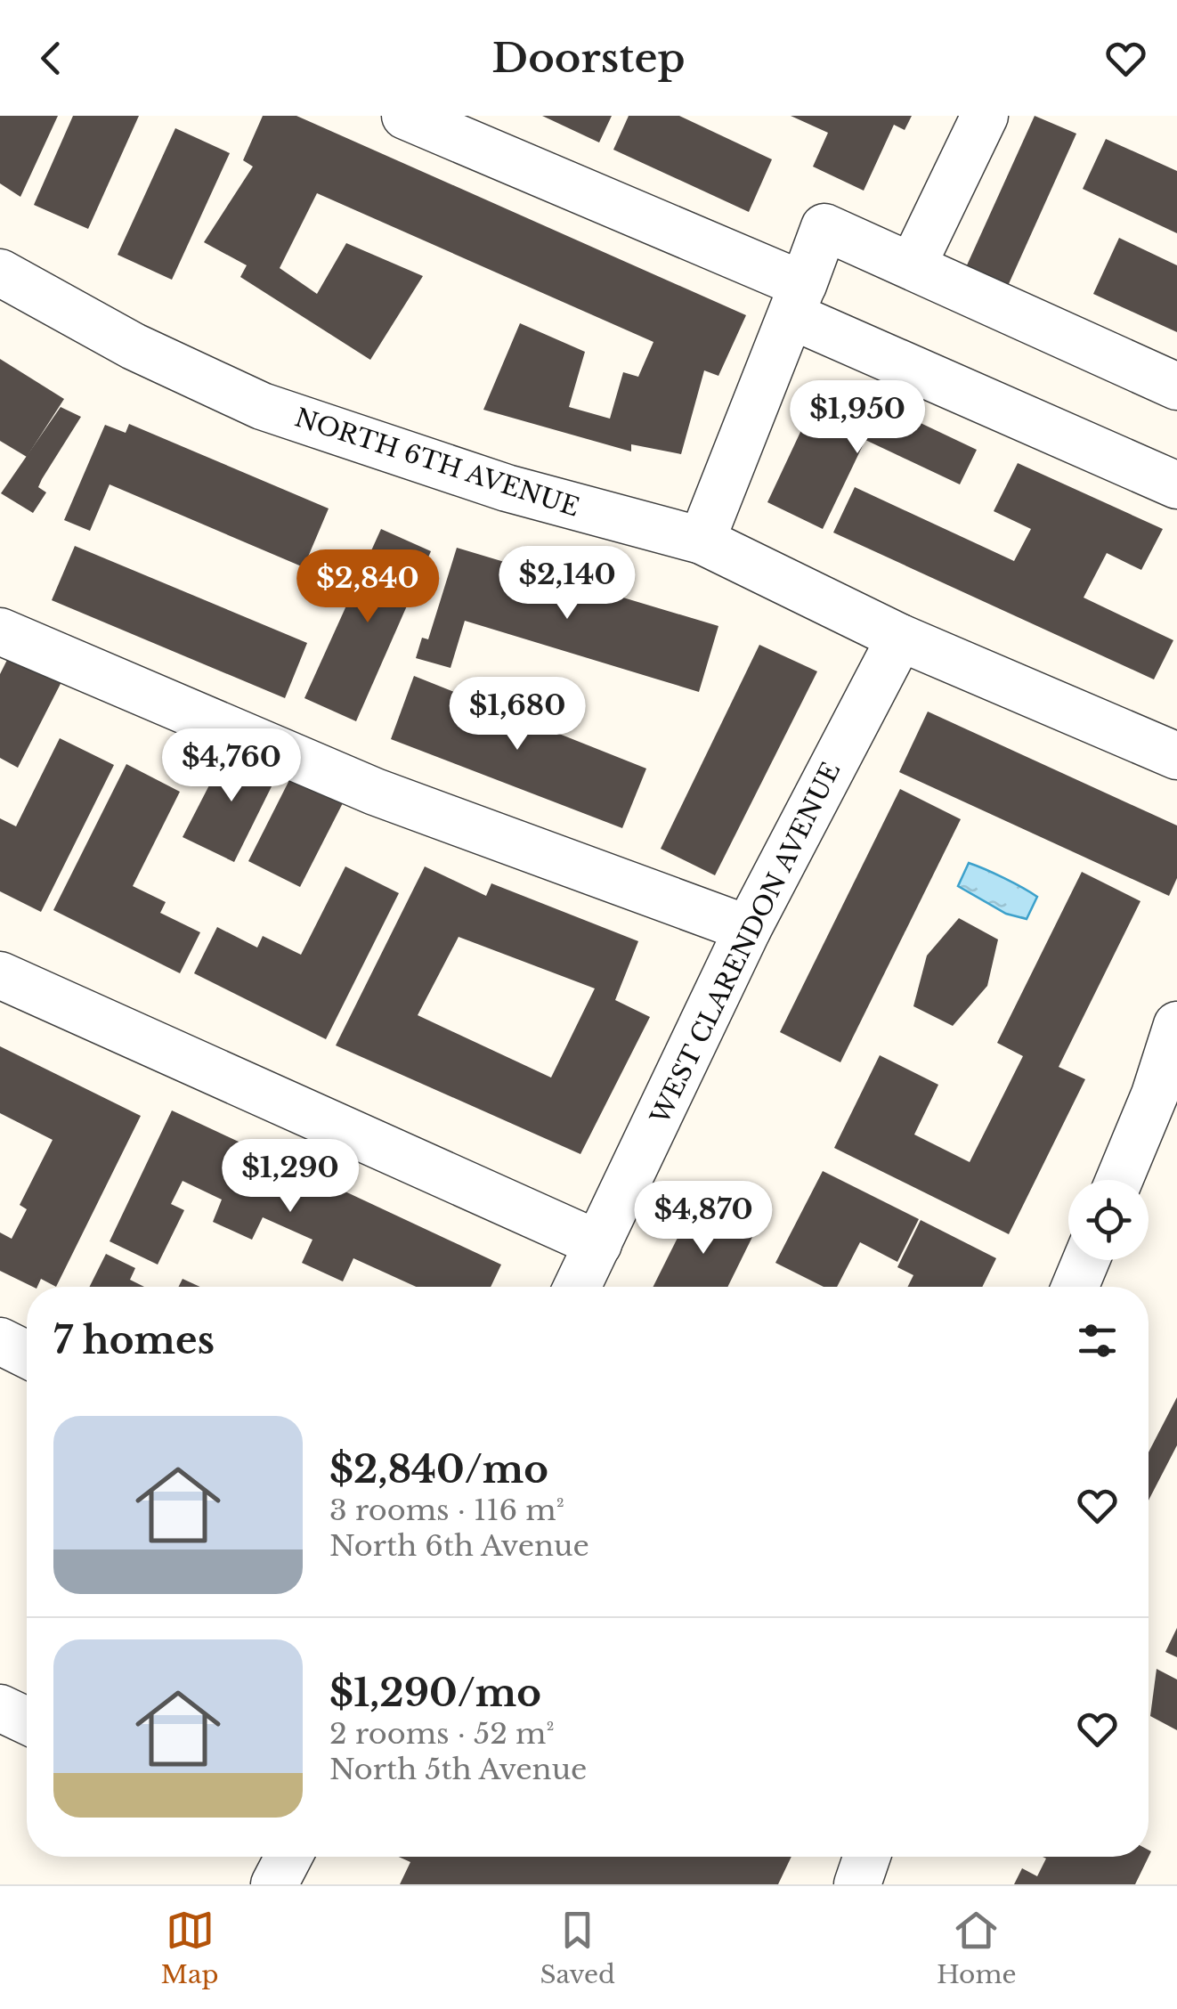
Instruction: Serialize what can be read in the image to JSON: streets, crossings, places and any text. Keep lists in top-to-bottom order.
{
  "streets": {
    "street": ["NORTH 6TH AVENUE", "WEST CLARENDON AVENUE"]
  },
  "crossings": [
    ["NORTH 6TH AVENUE", "WEST CLARENDON AVENUE"]
  ],
  "page": {
    "header": "Doorstep",
    "price": [
      "$1,950",
      "$2,140",
      "$2,840",
      "$1,680",
      "$4,760",
      "$1,290",
      "$4,870"
    ],
    "heading": "7 homes",
    "list": [
      {
        "name": "$2,840/mo",
        "note": "3 rooms · 116 m² · North 6th Avenue"
      },
      {
        "name": "$1,290/mo",
        "note": "2 rooms · 52 m² · North 5th Avenue"
      }
    ],
    "tabs": ["Map", "Saved", "Home"]
  }
}
